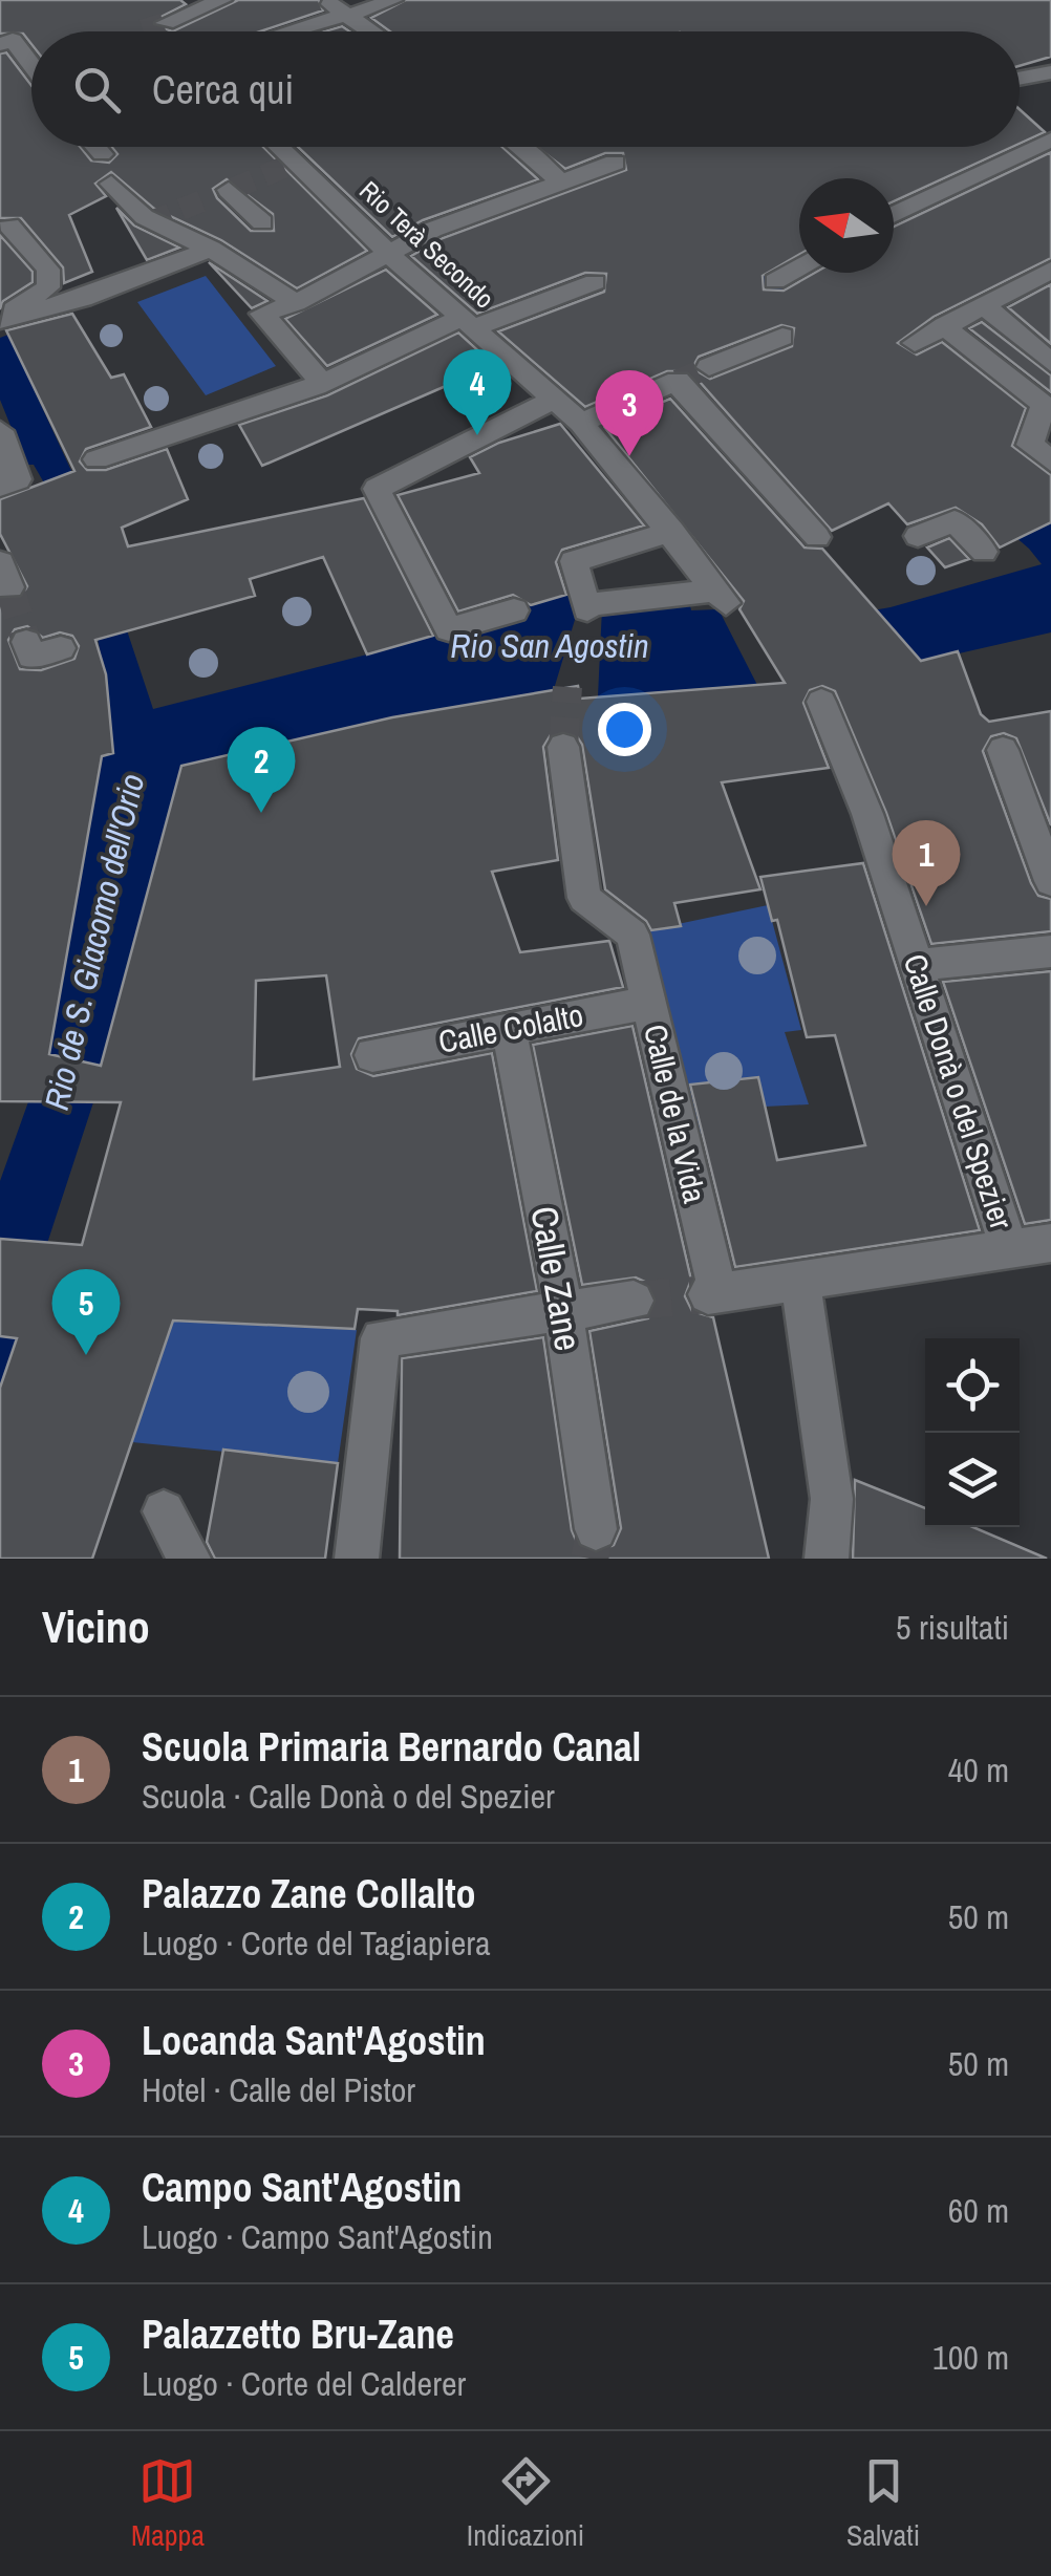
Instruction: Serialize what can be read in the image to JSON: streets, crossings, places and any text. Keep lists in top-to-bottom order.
{
  "streets": {
    "street": [
      "Rio Terà Secondo",
      "Calle Colalto",
      "Calle Donà o del Spezier",
      "Calle de la Vida",
      "Calle Zane"
    ]
  },
  "crossings": [
    ["Calle Colalto", "Calle de la Vida"],
    ["Calle Colalto", "Calle Zane"]
  ],
  "water": ["Rio San Agostin", "Rio de S. Giacomo dell'Orio"],
  "north": "left",
  "page": {
    "search": "Cerca qui",
    "pins": [
      "4",
      "3",
      "2",
      "1",
      "5"
    ],
    "heading": ["Vicino", "5 risultati"],
    "list": [
      {
        "mark": "1",
        "name": "Scuola Primaria Bernardo Canal",
        "note": "Scuola · Calle Donà o del Spezier",
        "value": "40 m"
      },
      {
        "mark": "2",
        "name": "Palazzo Zane Collalto",
        "note": "Luogo · Corte del Tagiapiera",
        "value": "50 m"
      },
      {
        "mark": "3",
        "name": "Locanda Sant'Agostin",
        "note": "Hotel · Calle del Pistor",
        "value": "50 m"
      },
      {
        "mark": "4",
        "name": "Campo Sant'Agostin",
        "note": "Luogo · Campo Sant'Agostin",
        "value": "60 m"
      },
      {
        "mark": "5",
        "name": "Palazzetto Bru-Zane",
        "note": "Luogo · Corte del Calderer",
        "value": "100 m"
      }
    ],
    "nav": ["Mappa", "Indicazioni", "Salvati"]
  }
}
